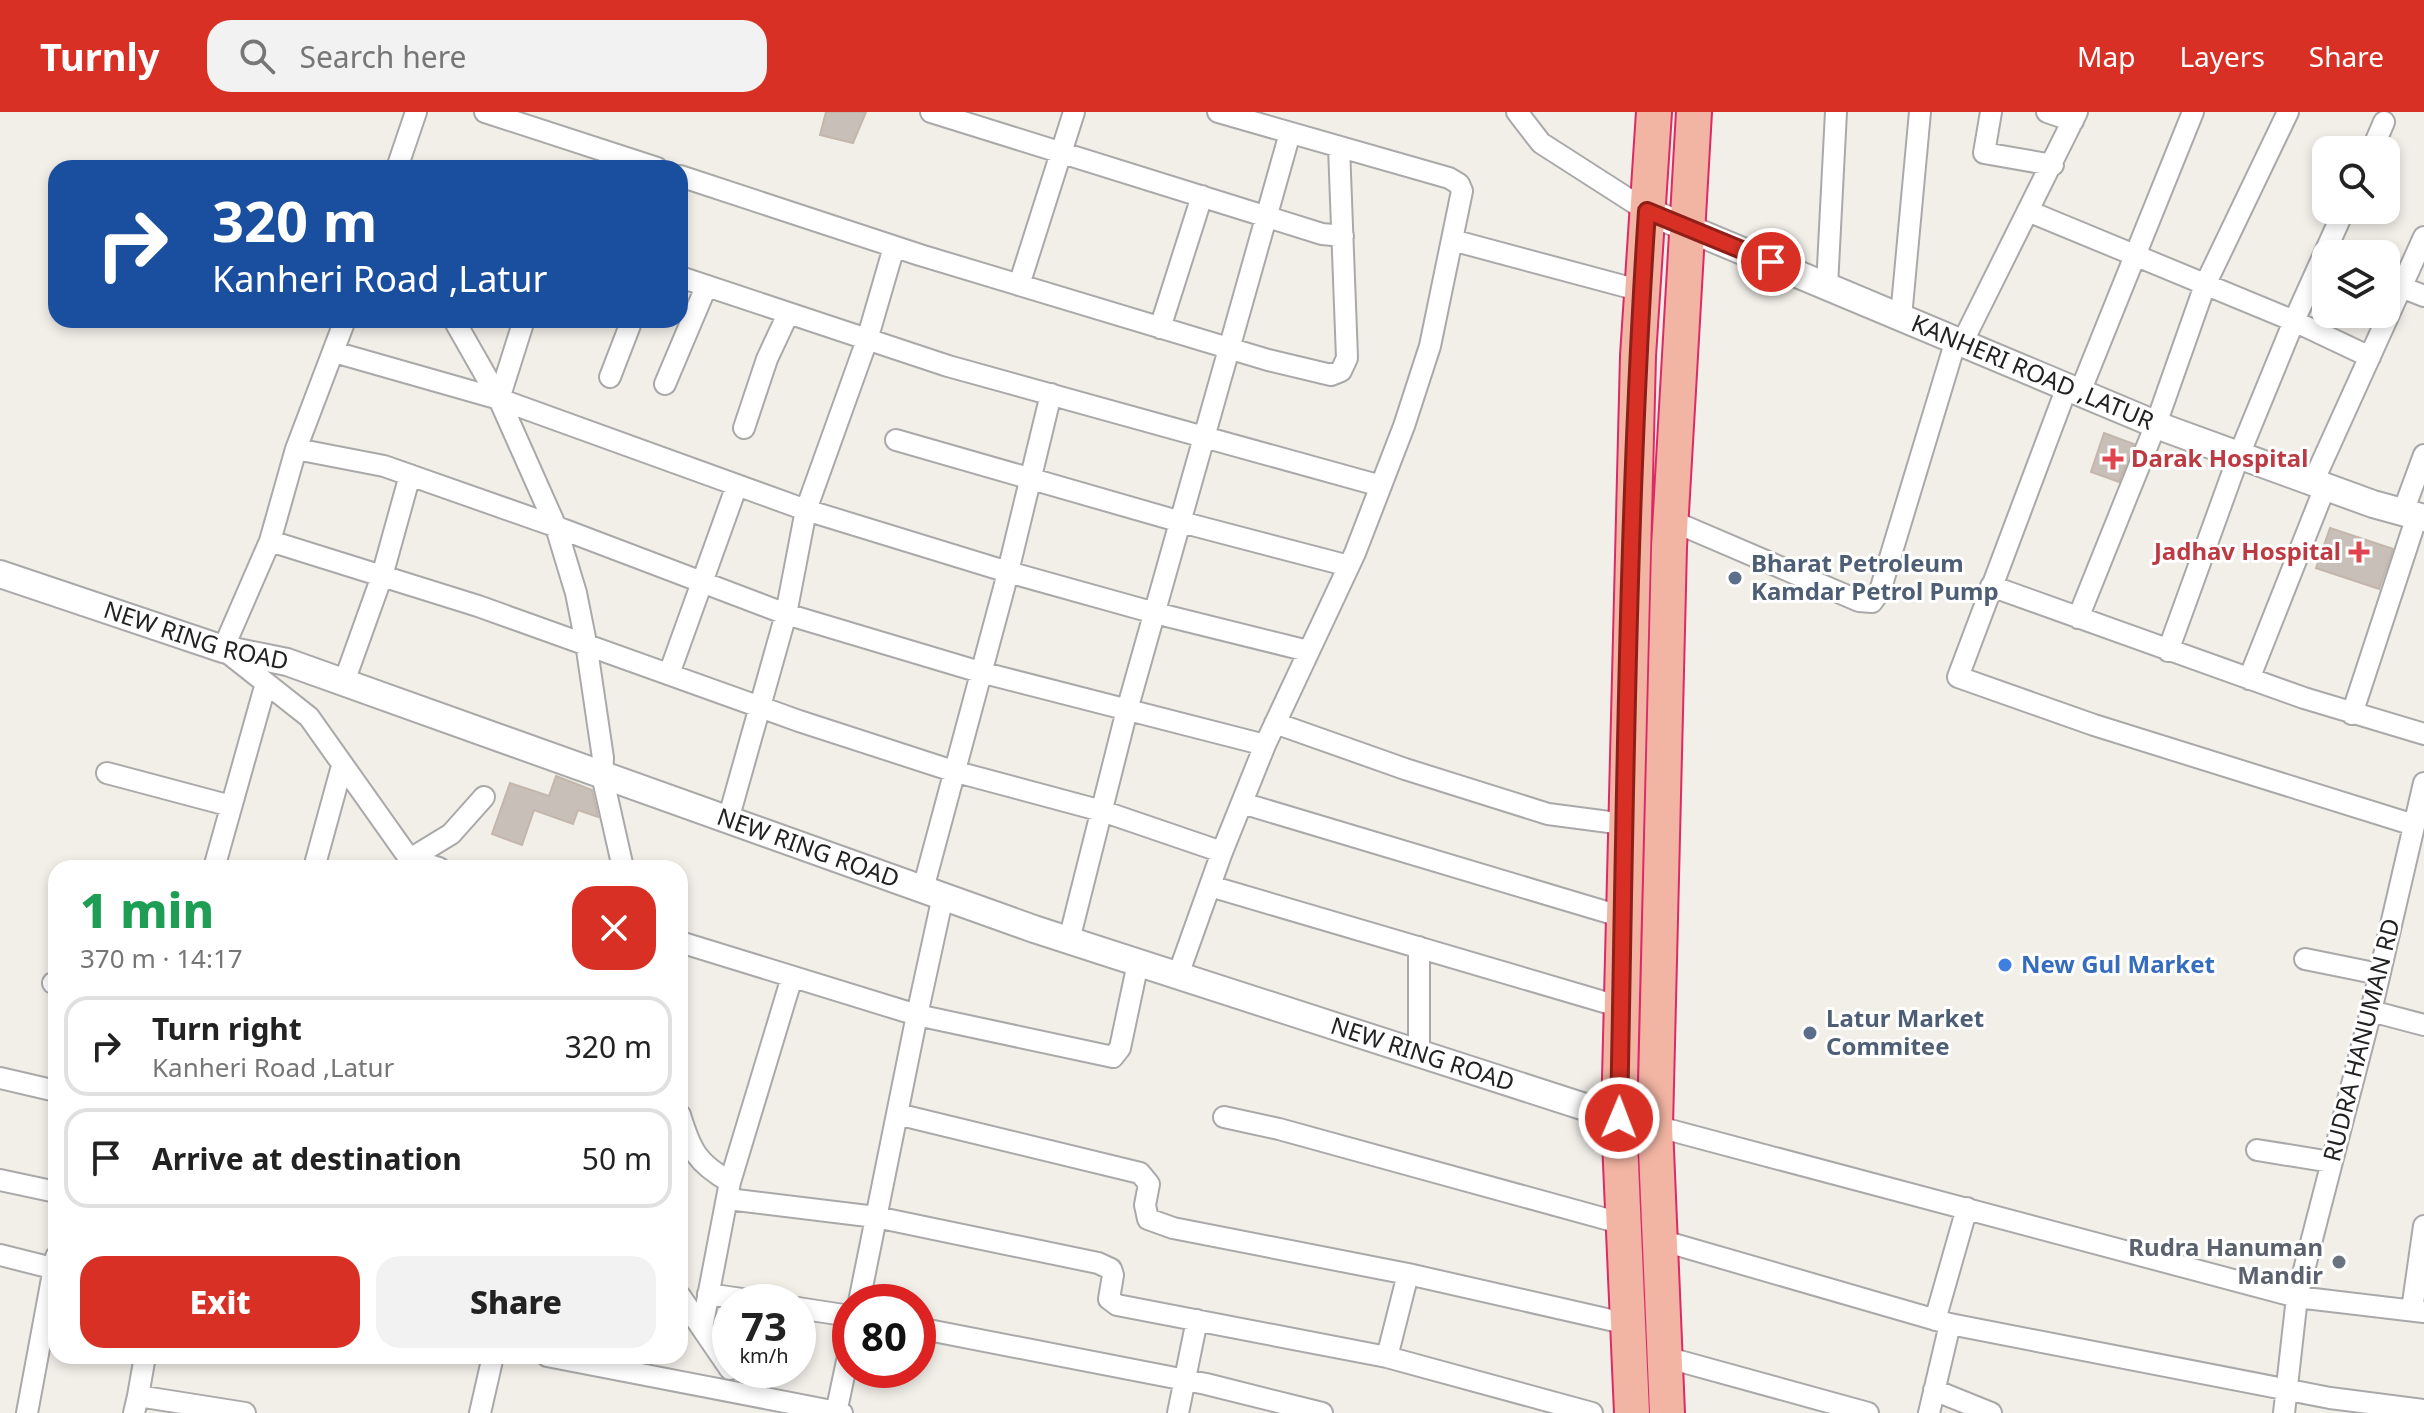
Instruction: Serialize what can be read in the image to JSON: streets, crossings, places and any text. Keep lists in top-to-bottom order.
{
  "streets": {
    "street": ["KANHERI ROAD ,LATUR", "NEW RING ROAD", "RUDRA HANUMAN RD"]
  },
  "places": {
    "health": ["Darak Hospital", "Jadhav Hospital"],
    "other": [
      "Bharat Petroleum Kamdar Petrol Pump",
      "New Gul Market",
      "Latur Market Commitee",
      "Rudra Hanuman Mandir"
    ]
  },
  "page": {
    "header": "Turnly",
    "search": "Search here",
    "nav": ["Map", "Layers", "Share"],
    "turn": ["320 m", "Kanheri Road ,Latur"],
    "heading": ["1 min", "370 m · 14:17"],
    "list": [
      {
        "name": "Turn right",
        "note": "Kanheri Road ,Latur",
        "value": "320 m"
      },
      {
        "name": "Arrive at destination",
        "value": "50 m"
      }
    ],
    "buttons": ["Exit", "Share"],
    "speed": "73 km/h",
    "limit": "80"
  }
}
